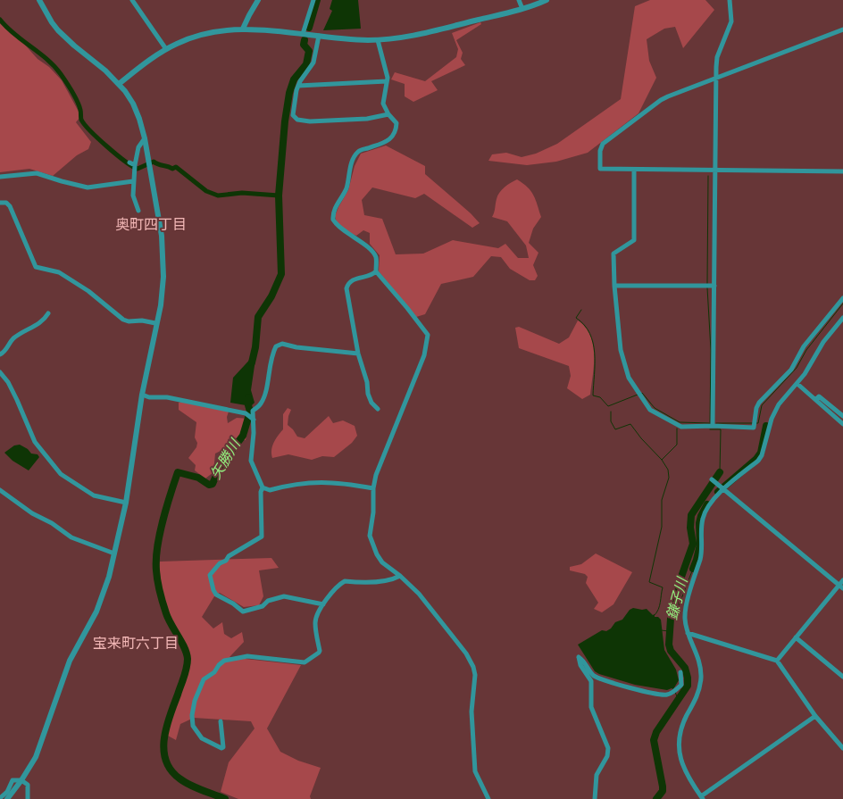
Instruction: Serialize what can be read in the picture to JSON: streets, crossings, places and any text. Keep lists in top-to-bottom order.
{
  "districts": ["奥町四丁目", "宝来町六丁目"],
  "water": ["矢勝川", "鎌子川"]
}
